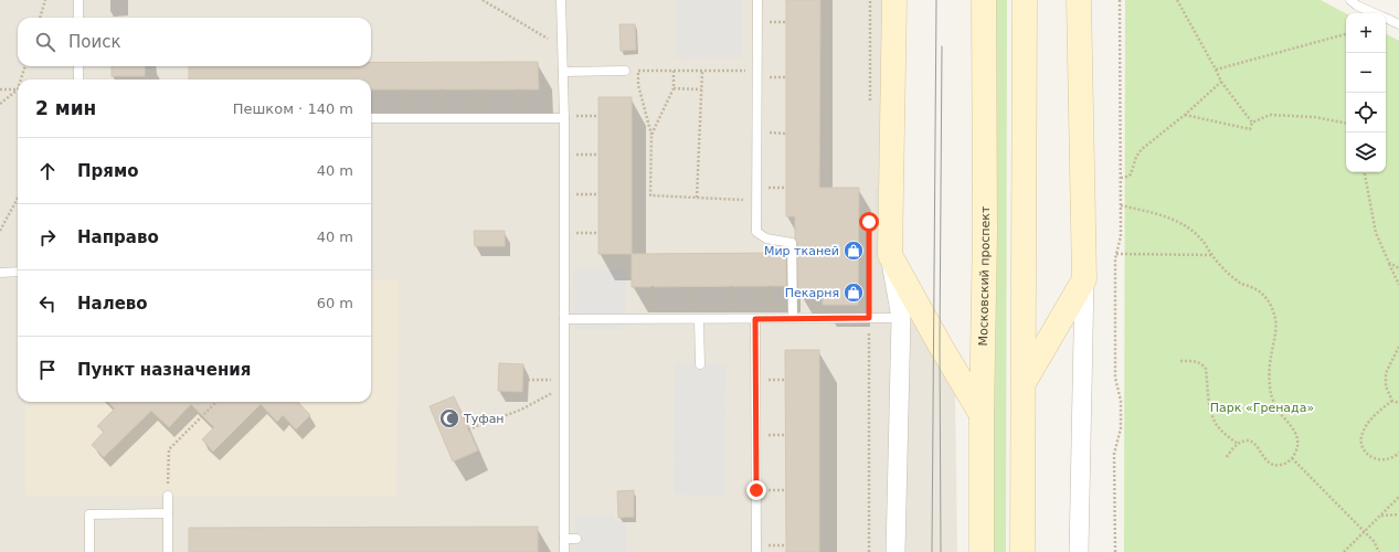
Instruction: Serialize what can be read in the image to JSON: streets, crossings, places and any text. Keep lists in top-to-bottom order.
{
  "streets": {
    "main road": ["Московский проспект"]
  },
  "parks": ["Парк «Гренада»"],
  "places": {
    "shop": ["Мир тканей", "Пекарня"],
    "mosque": ["Туфан"]
  },
  "page": {
    "map_buttons": ["+", "−"],
    "search": "Поиск",
    "heading": ["2 мин", "Пешком · 140 m"],
    "list": [
      ["Прямо", "40 m"],
      ["Направо", "40 m"],
      ["Налево", "60 m"],
      "Пункт назначения"
    ]
  }
}
